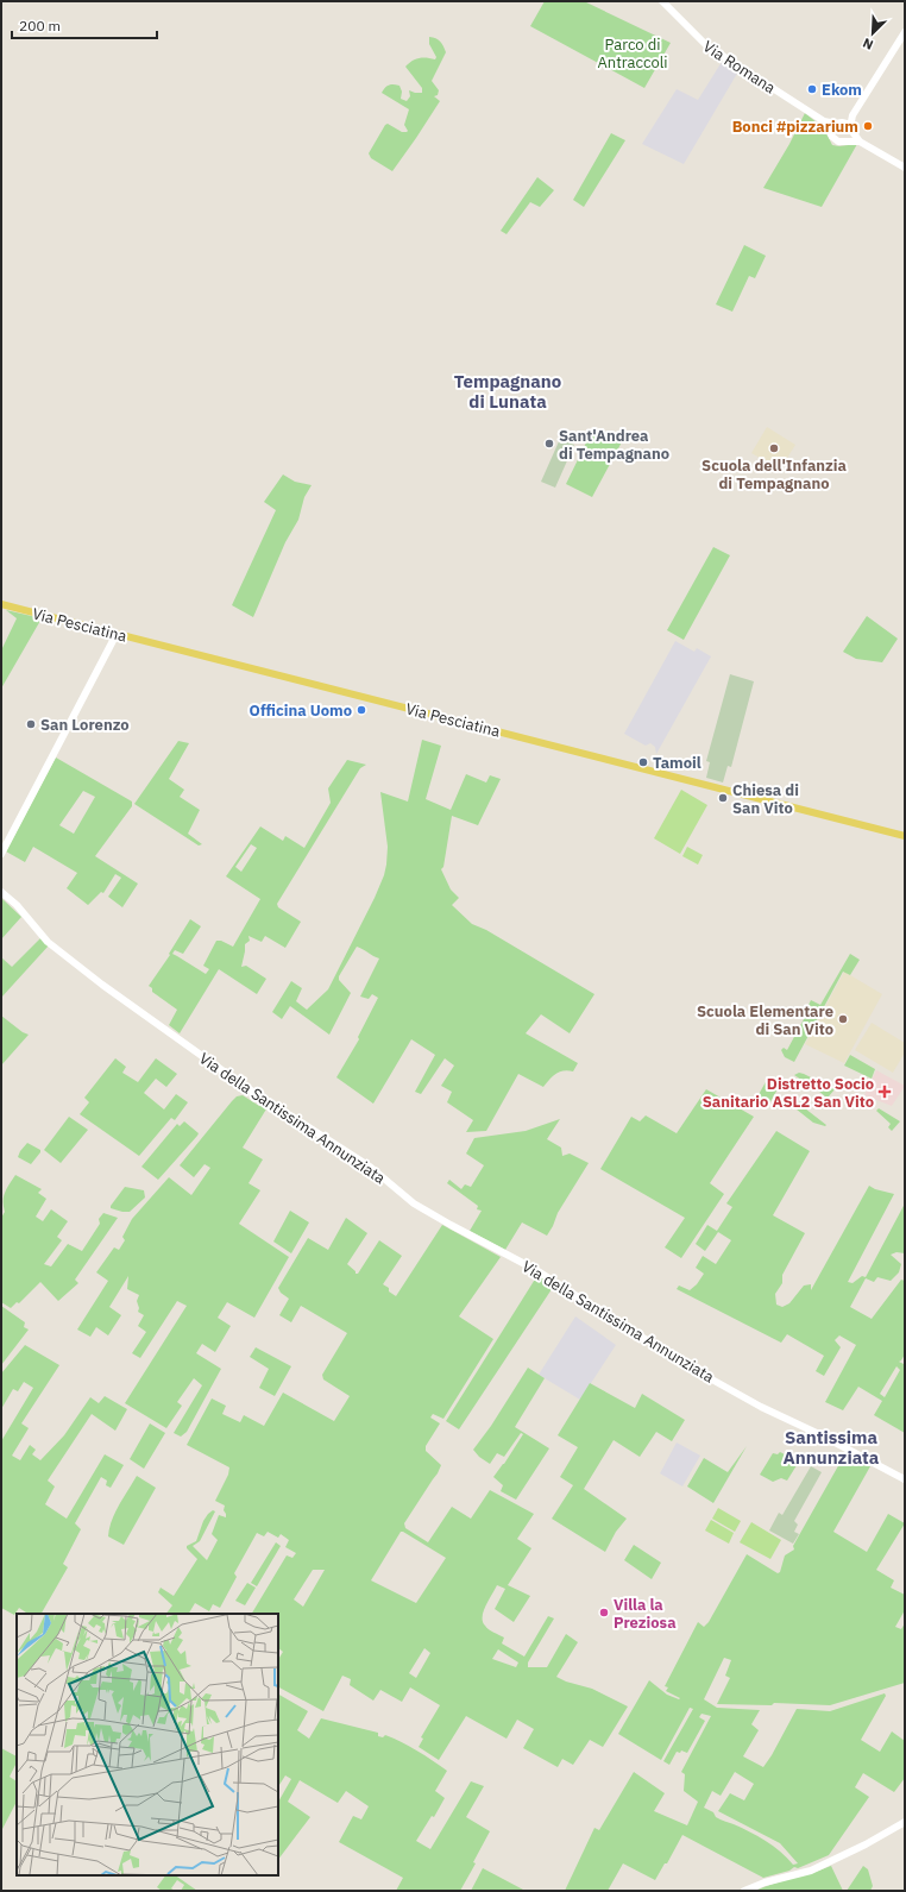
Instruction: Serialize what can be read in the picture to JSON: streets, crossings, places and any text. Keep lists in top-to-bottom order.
{
  "streets": {
    "main road": ["Via Pesciatina"],
    "street": ["Via Romana", "Via della Santissima Annunziata"]
  },
  "districts": ["Tempagnano di Lunata", "Santissima Annunziata"],
  "parks": ["Parco di Antraccoli"],
  "places": {
    "other": [
      "Ekom",
      "Bonci #pizzarium",
      "Sant'Andrea di Tempagnano",
      "Scuola dell'Infanzia di Tempagnano",
      "Officina Uomo",
      "San Lorenzo",
      "Tamoil",
      "Chiesa di San Vito",
      "Scuola Elementare di San Vito",
      "Villa la Preziosa"
    ],
    "health": ["Distretto Socio Sanitario ASL2 San Vito"]
  },
  "scale_bar": "200 m",
  "north": "bottom left"
}
